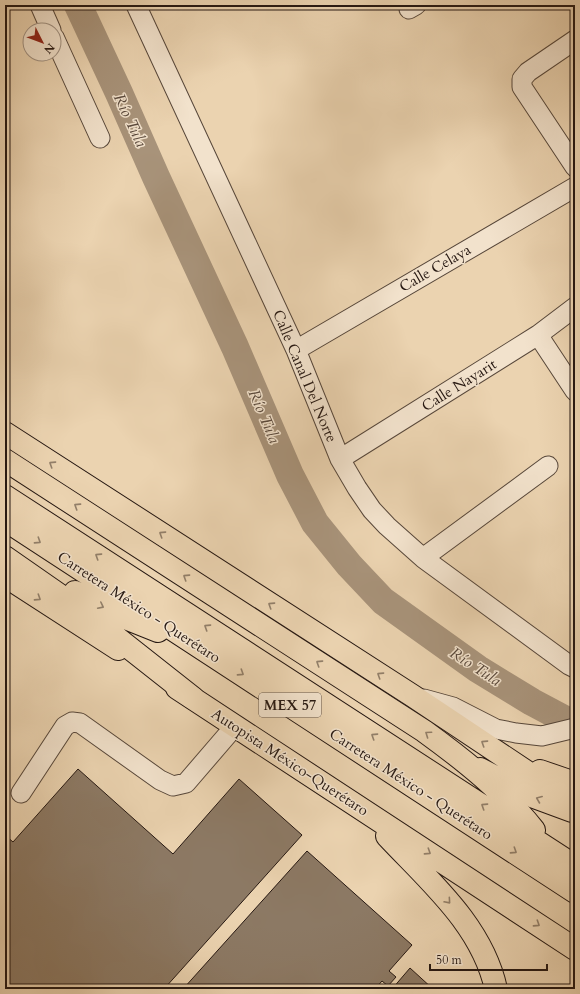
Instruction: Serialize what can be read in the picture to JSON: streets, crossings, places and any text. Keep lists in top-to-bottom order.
{
  "streets": {
    "main road": ["Carretera México - Querétaro", "MEX 57", "Autopista México-Querétaro"],
    "street": ["Calle Celaya", "Calle Canal Del Norte", "Calle Nayarit"]
  },
  "crossings": [
    ["Calle Celaya", "Calle Canal Del Norte"],
    ["Calle Canal Del Norte", "Calle Nayarit"]
  ],
  "water": ["Río Tula"],
  "scale_bar": "50 m",
  "north": "bottom right"
}
